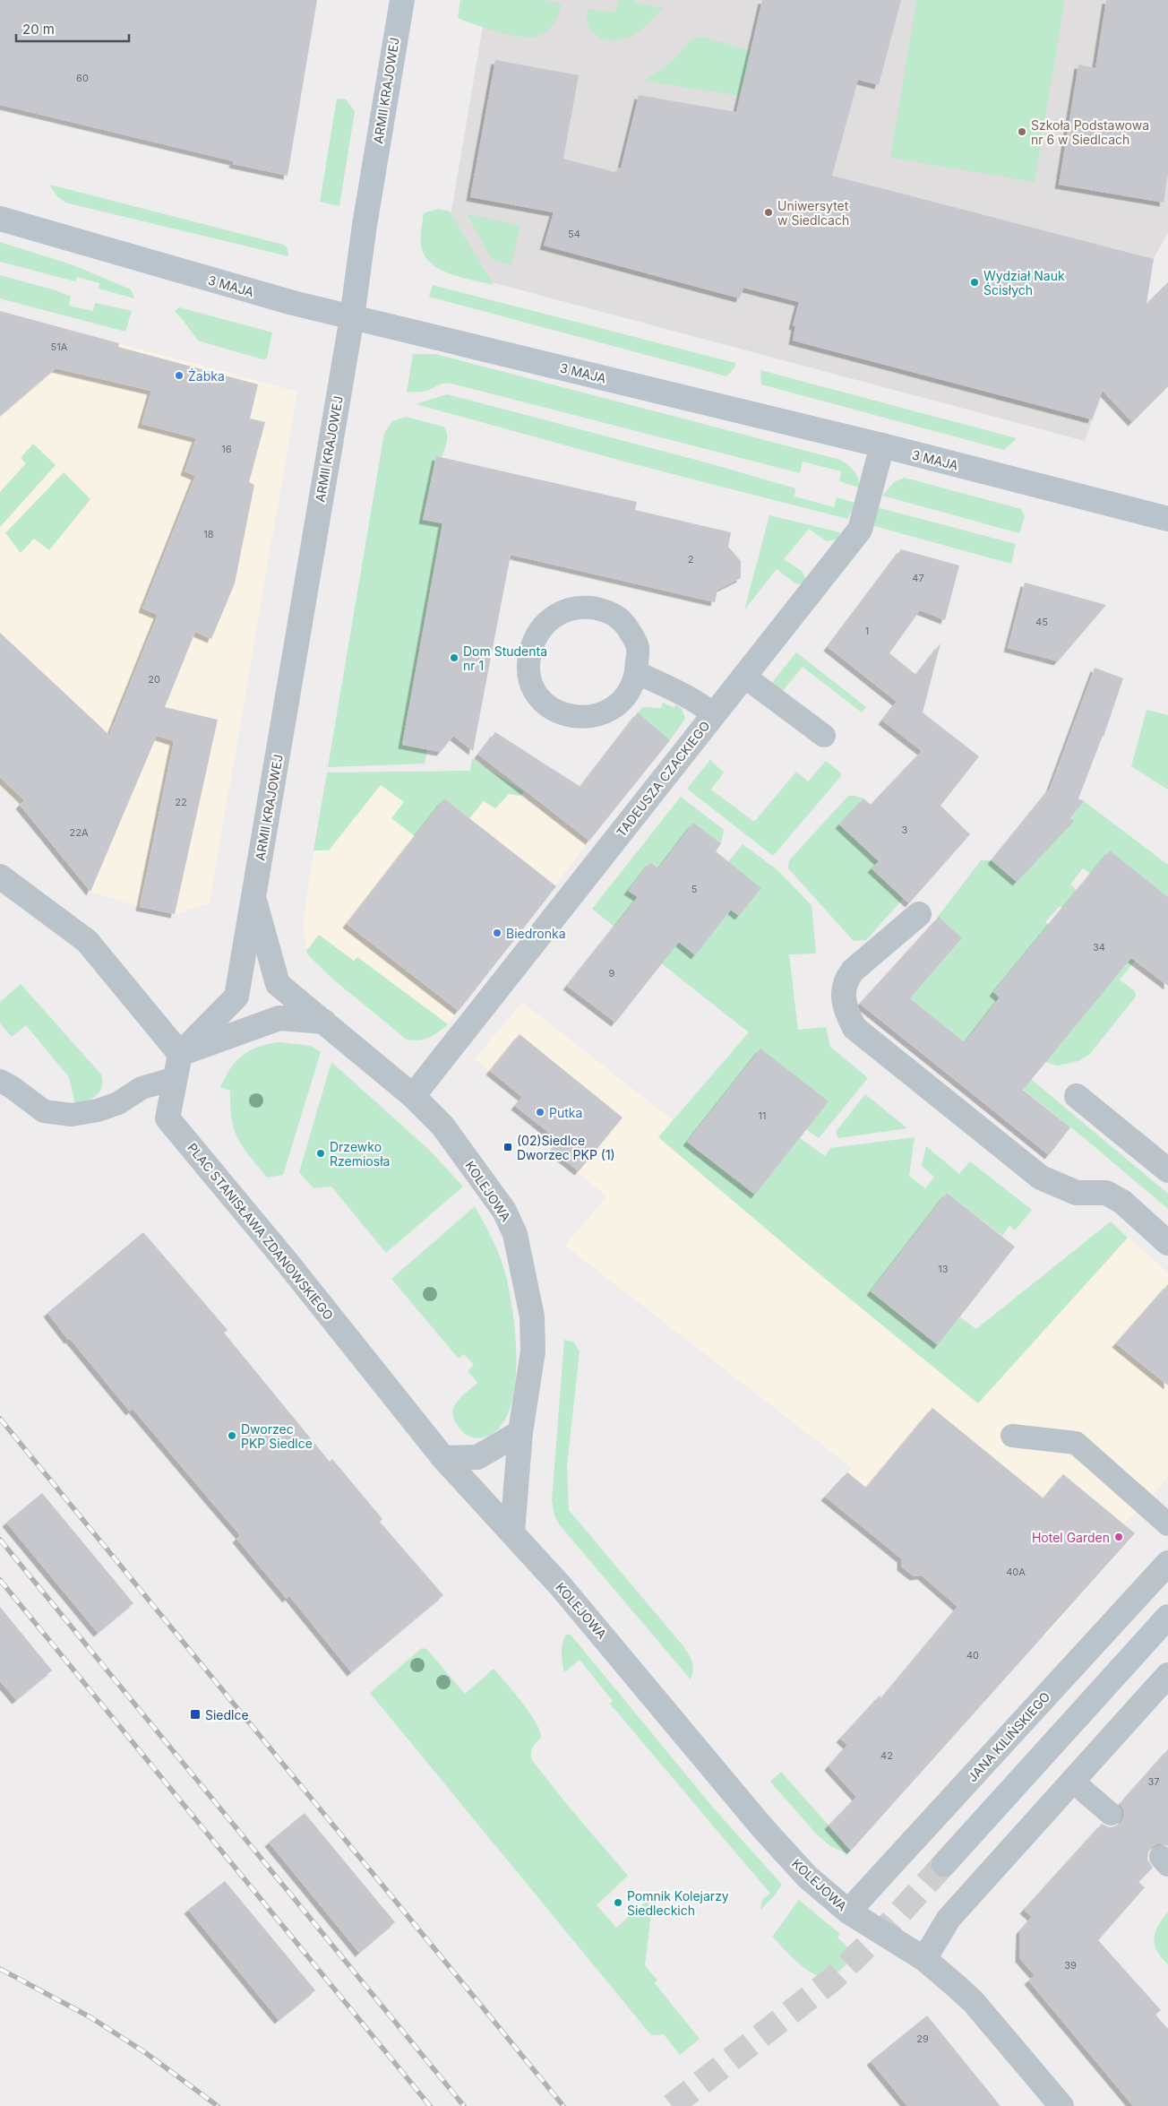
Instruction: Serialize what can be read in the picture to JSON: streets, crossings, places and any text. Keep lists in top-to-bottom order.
{
  "streets": {
    "main road": ["ARMII KRAJOWEJ", "3 MAJA"],
    "street": [
      "TADEUSZA CZACKIEGO",
      "KOLEJOWA",
      "PLAC STANISŁAWA ZDANOWSKIEGO",
      "JANA KILIŃSKIEGO"
    ]
  },
  "crossings": [
    ["ARMII KRAJOWEJ", "3 MAJA"],
    ["ARMII KRAJOWEJ", "KOLEJOWA"],
    ["3 MAJA", "TADEUSZA CZACKIEGO"],
    ["TADEUSZA CZACKIEGO", "KOLEJOWA"],
    ["KOLEJOWA", "PLAC STANISŁAWA ZDANOWSKIEGO"],
    ["KOLEJOWA", "JANA KILIŃSKIEGO"]
  ],
  "places": {
    "other": [
      "Szkoła Podstawowa nr 6 w Siedlcach",
      "Uniwersytet w Siedlcach",
      "Wydział Nauk Ścisłych",
      "Żabka",
      "Dom Studenta nr 1",
      "Biedronka",
      "Putka",
      "Drzewko Rzemiosła",
      "Dworzec PKP Siedlce",
      "Hotel Garden",
      "Pomnik Kolejarzy Siedleckich"
    ],
    "transit": ["(02)Siedlce Dworzec PKP (1)", "Siedlce"]
  },
  "house_numbers": [
    "60",
    "54",
    "51A",
    "16",
    "18",
    "2",
    "47",
    "45",
    "1",
    "20",
    "22",
    "3",
    "22A",
    "5",
    "34",
    "9",
    "11",
    "13",
    "40A",
    "40",
    "42",
    "37",
    "39",
    "29"
  ],
  "scale_bar": "20 m"
}
